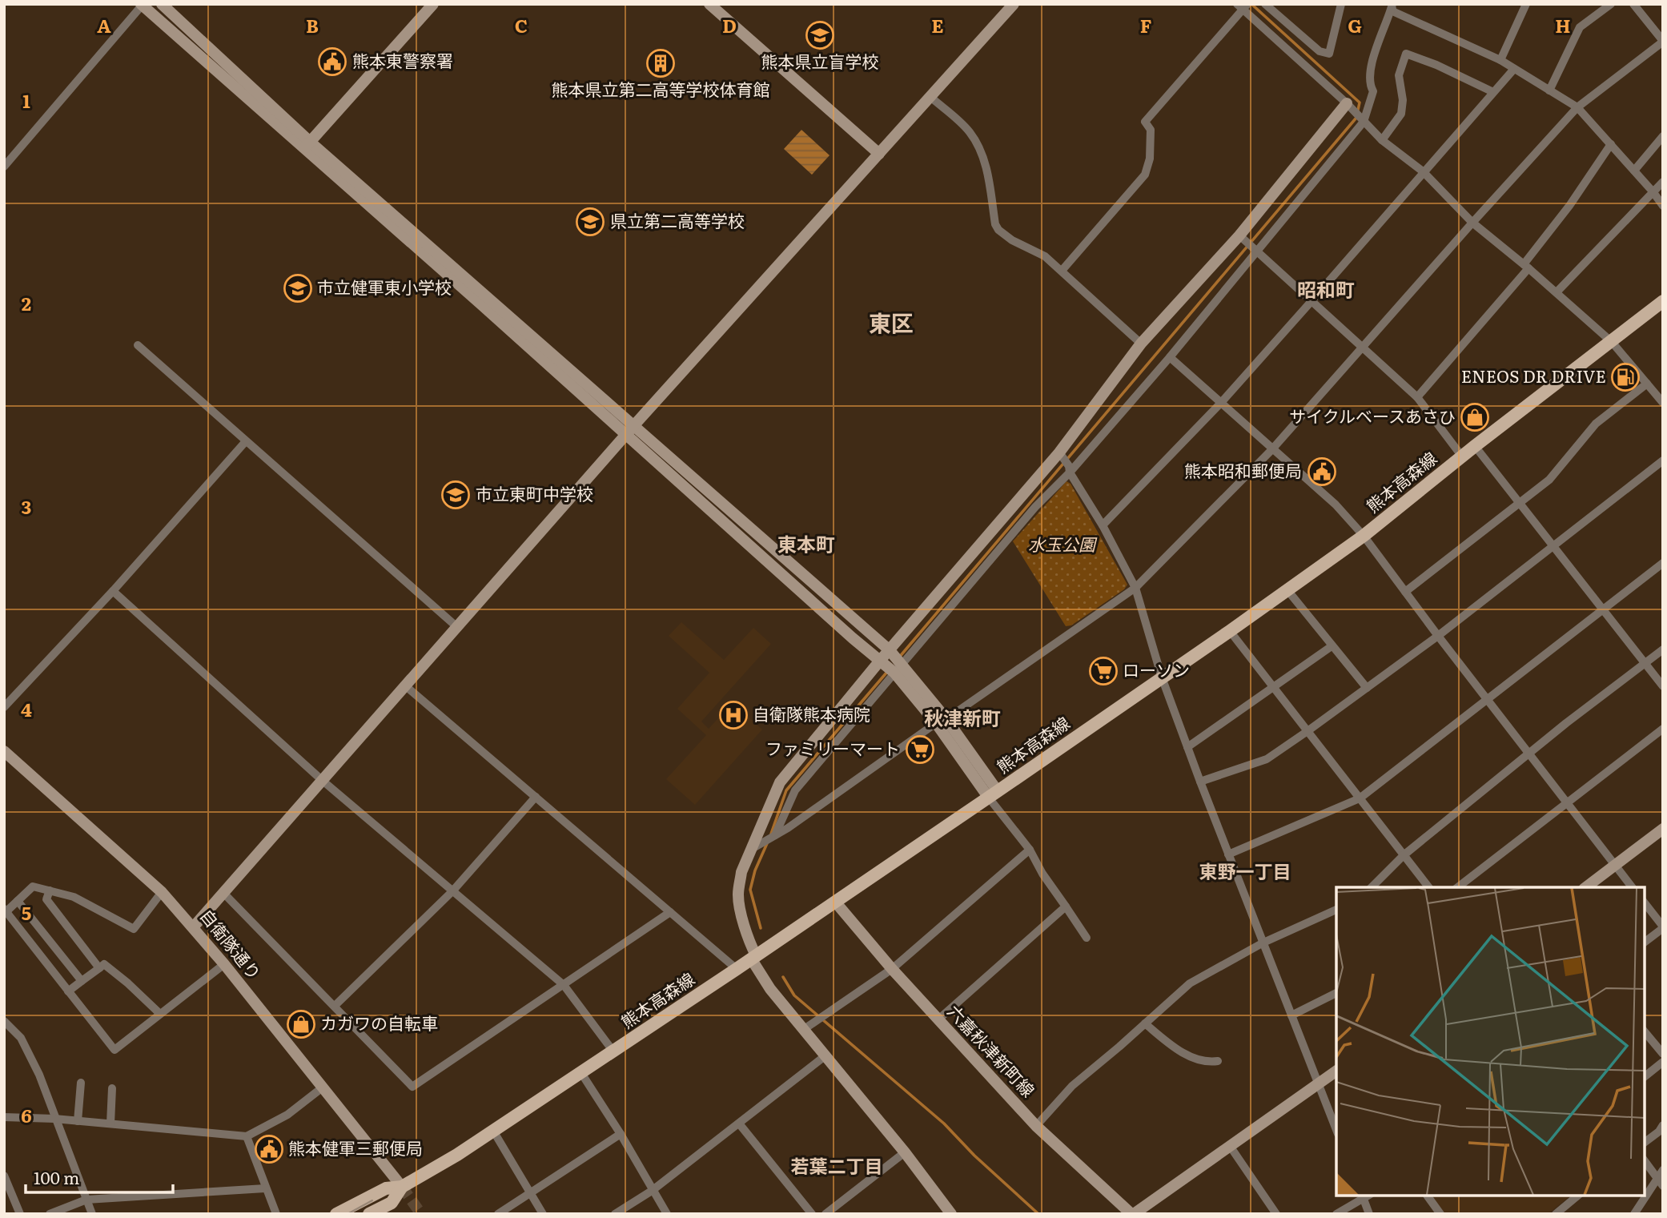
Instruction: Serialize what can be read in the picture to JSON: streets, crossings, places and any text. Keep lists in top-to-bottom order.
{
  "streets": {
    "main road": ["熊本高森線"],
    "street": ["自衛隊通り", "六嘉秋津新町線"]
  },
  "crossings": [
    ["熊本高森線", "自衛隊通り"],
    ["熊本高森線", "六嘉秋津新町線"]
  ],
  "districts": [
    "昭和町",
    "東区",
    "東本町",
    "秋津新町",
    "東野一丁目",
    "若葉二丁目"
  ],
  "parks": ["水玉公園"],
  "places": {
    "school or university": [
      "熊本県立盲学校",
      "県立第二高等学校",
      "市立健軍東小学校",
      "市立東町中学校"
    ],
    "public building": ["熊本東警察署", "熊本昭和郵便局", "熊本健軍三郵便局"],
    "building": ["熊本県立第二高等学校体育館"],
    "fuel station": ["ENEOS DR DRIVE"],
    "shop": ["サイクルベースあさひ", "カガワの自転車"],
    "supermarket": ["ローソン", "ファミリーマート"],
    "hospital": ["自衛隊熊本病院"]
  },
  "scale_bar": "100 m",
  "grid": {
    "columns": [
      "A",
      "B",
      "C",
      "D",
      "E",
      "F",
      "G",
      "H"
    ],
    "rows": [
      "1",
      "2",
      "3",
      "4",
      "5",
      "6"
    ]
  }
}
